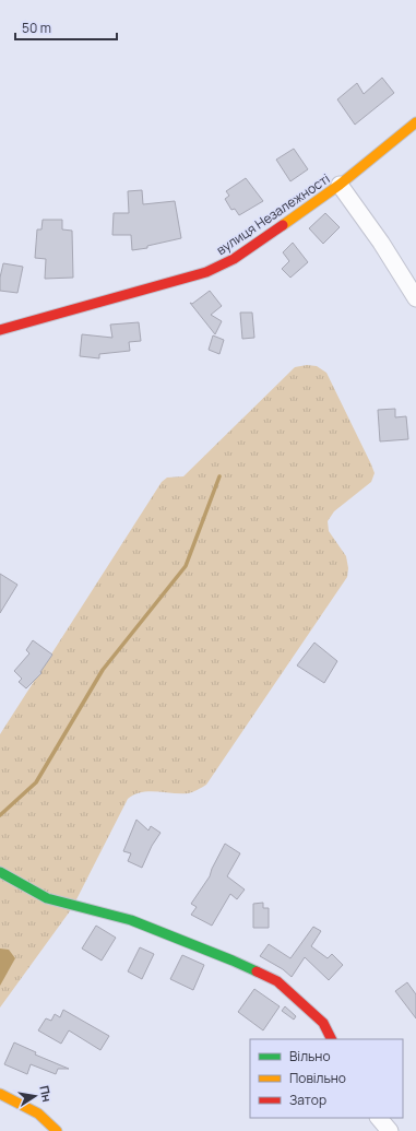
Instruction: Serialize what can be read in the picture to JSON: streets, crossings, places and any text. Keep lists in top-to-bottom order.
{
  "streets": {
    "street": ["вулиця Незалежності"]
  },
  "legend": ["Вільно", "Повільно", "Затор"],
  "scale_bar": "50 m",
  "north": "right"
}
